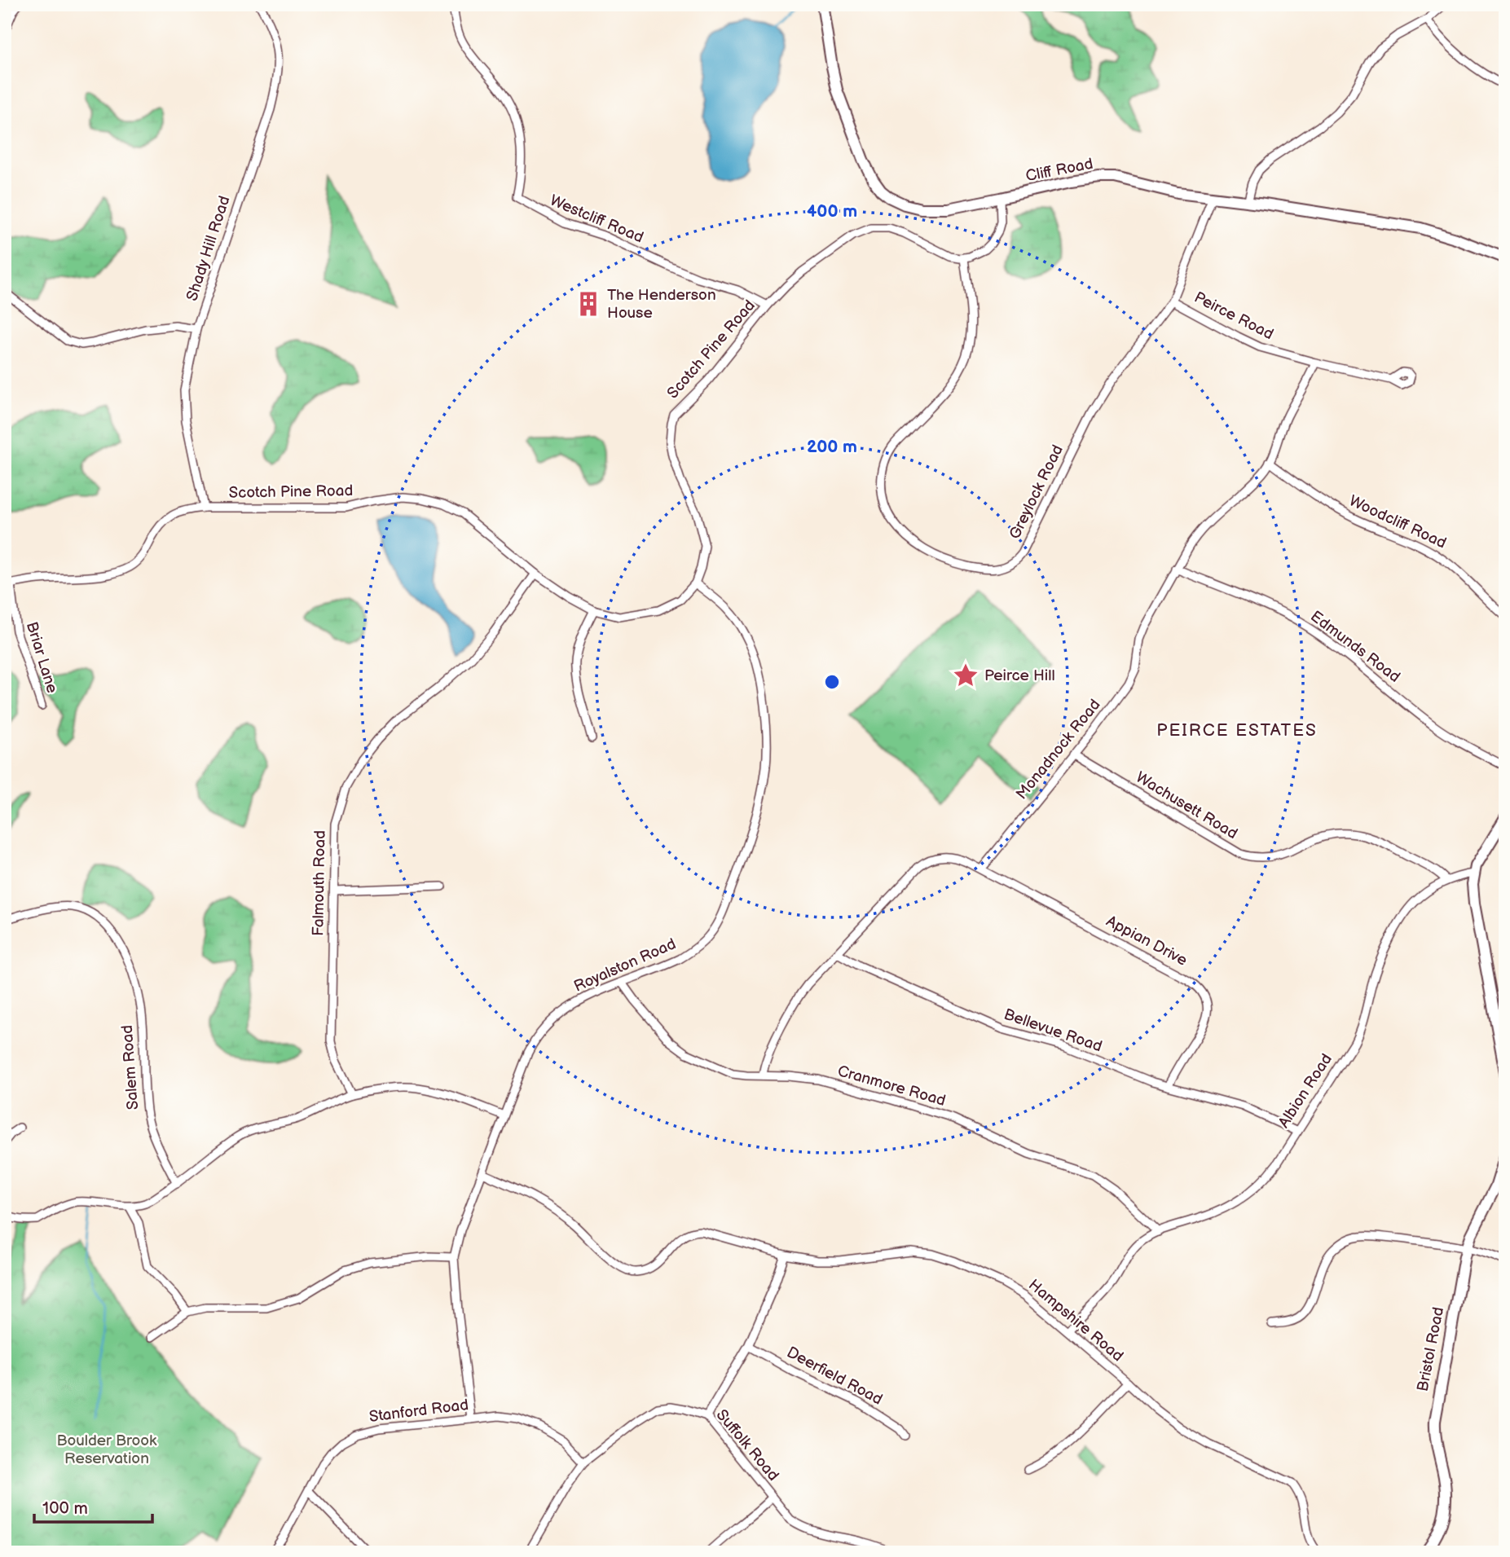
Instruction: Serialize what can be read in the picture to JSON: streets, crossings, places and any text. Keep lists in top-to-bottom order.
{
  "streets": {
    "street": [
      "Cliff Road",
      "Westcliff Road",
      "Shady Hill Road",
      "Peirce Road",
      "Scotch Pine Road",
      "Greylock Road",
      "Woodcliff Road",
      "Edmunds Road",
      "Briar Lane",
      "Monadnock Road",
      "Wachusett Road",
      "Falmouth Road",
      "Appian Drive",
      "Royalston Road",
      "Bellevue Road",
      "Salem Road",
      "Cranmore Road",
      "Albion Road",
      "Hampshire Road",
      "Bristol Road",
      "Deerfield Road",
      "Stanford Road",
      "Suffolk Road"
    ]
  },
  "crossings": [
    ["Cliff Road", "Peirce Road"],
    ["Westcliff Road", "Scotch Pine Road"],
    ["Shady Hill Road", "Scotch Pine Road"],
    ["Peirce Road", "Greylock Road"],
    ["Peirce Road", "Monadnock Road"],
    ["Scotch Pine Road", "Greylock Road"],
    ["Scotch Pine Road", "Briar Lane"],
    ["Scotch Pine Road", "Falmouth Road"],
    ["Scotch Pine Road", "Royalston Road"],
    ["Woodcliff Road", "Monadnock Road"],
    ["Edmunds Road", "Monadnock Road"],
    ["Monadnock Road", "Wachusett Road"],
    ["Monadnock Road", "Appian Drive"],
    ["Wachusett Road", "Albion Road"],
    ["Appian Drive", "Bellevue Road"],
    ["Royalston Road", "Cranmore Road"],
    ["Royalston Road", "Hampshire Road"],
    ["Royalston Road", "Stanford Road"],
    ["Bellevue Road", "Albion Road"],
    ["Cranmore Road", "Albion Road"],
    ["Albion Road", "Hampshire Road"],
    ["Stanford Road", "Suffolk Road"]
  ],
  "districts": ["PEIRCE ESTATES"],
  "parks": ["Boulder Brook Reservation"],
  "places": {
    "building": ["The Henderson House"],
    "place": ["Peirce Hill"]
  },
  "scale_bar": "100 m",
  "rings": ["400 m", "200 m"]
}
